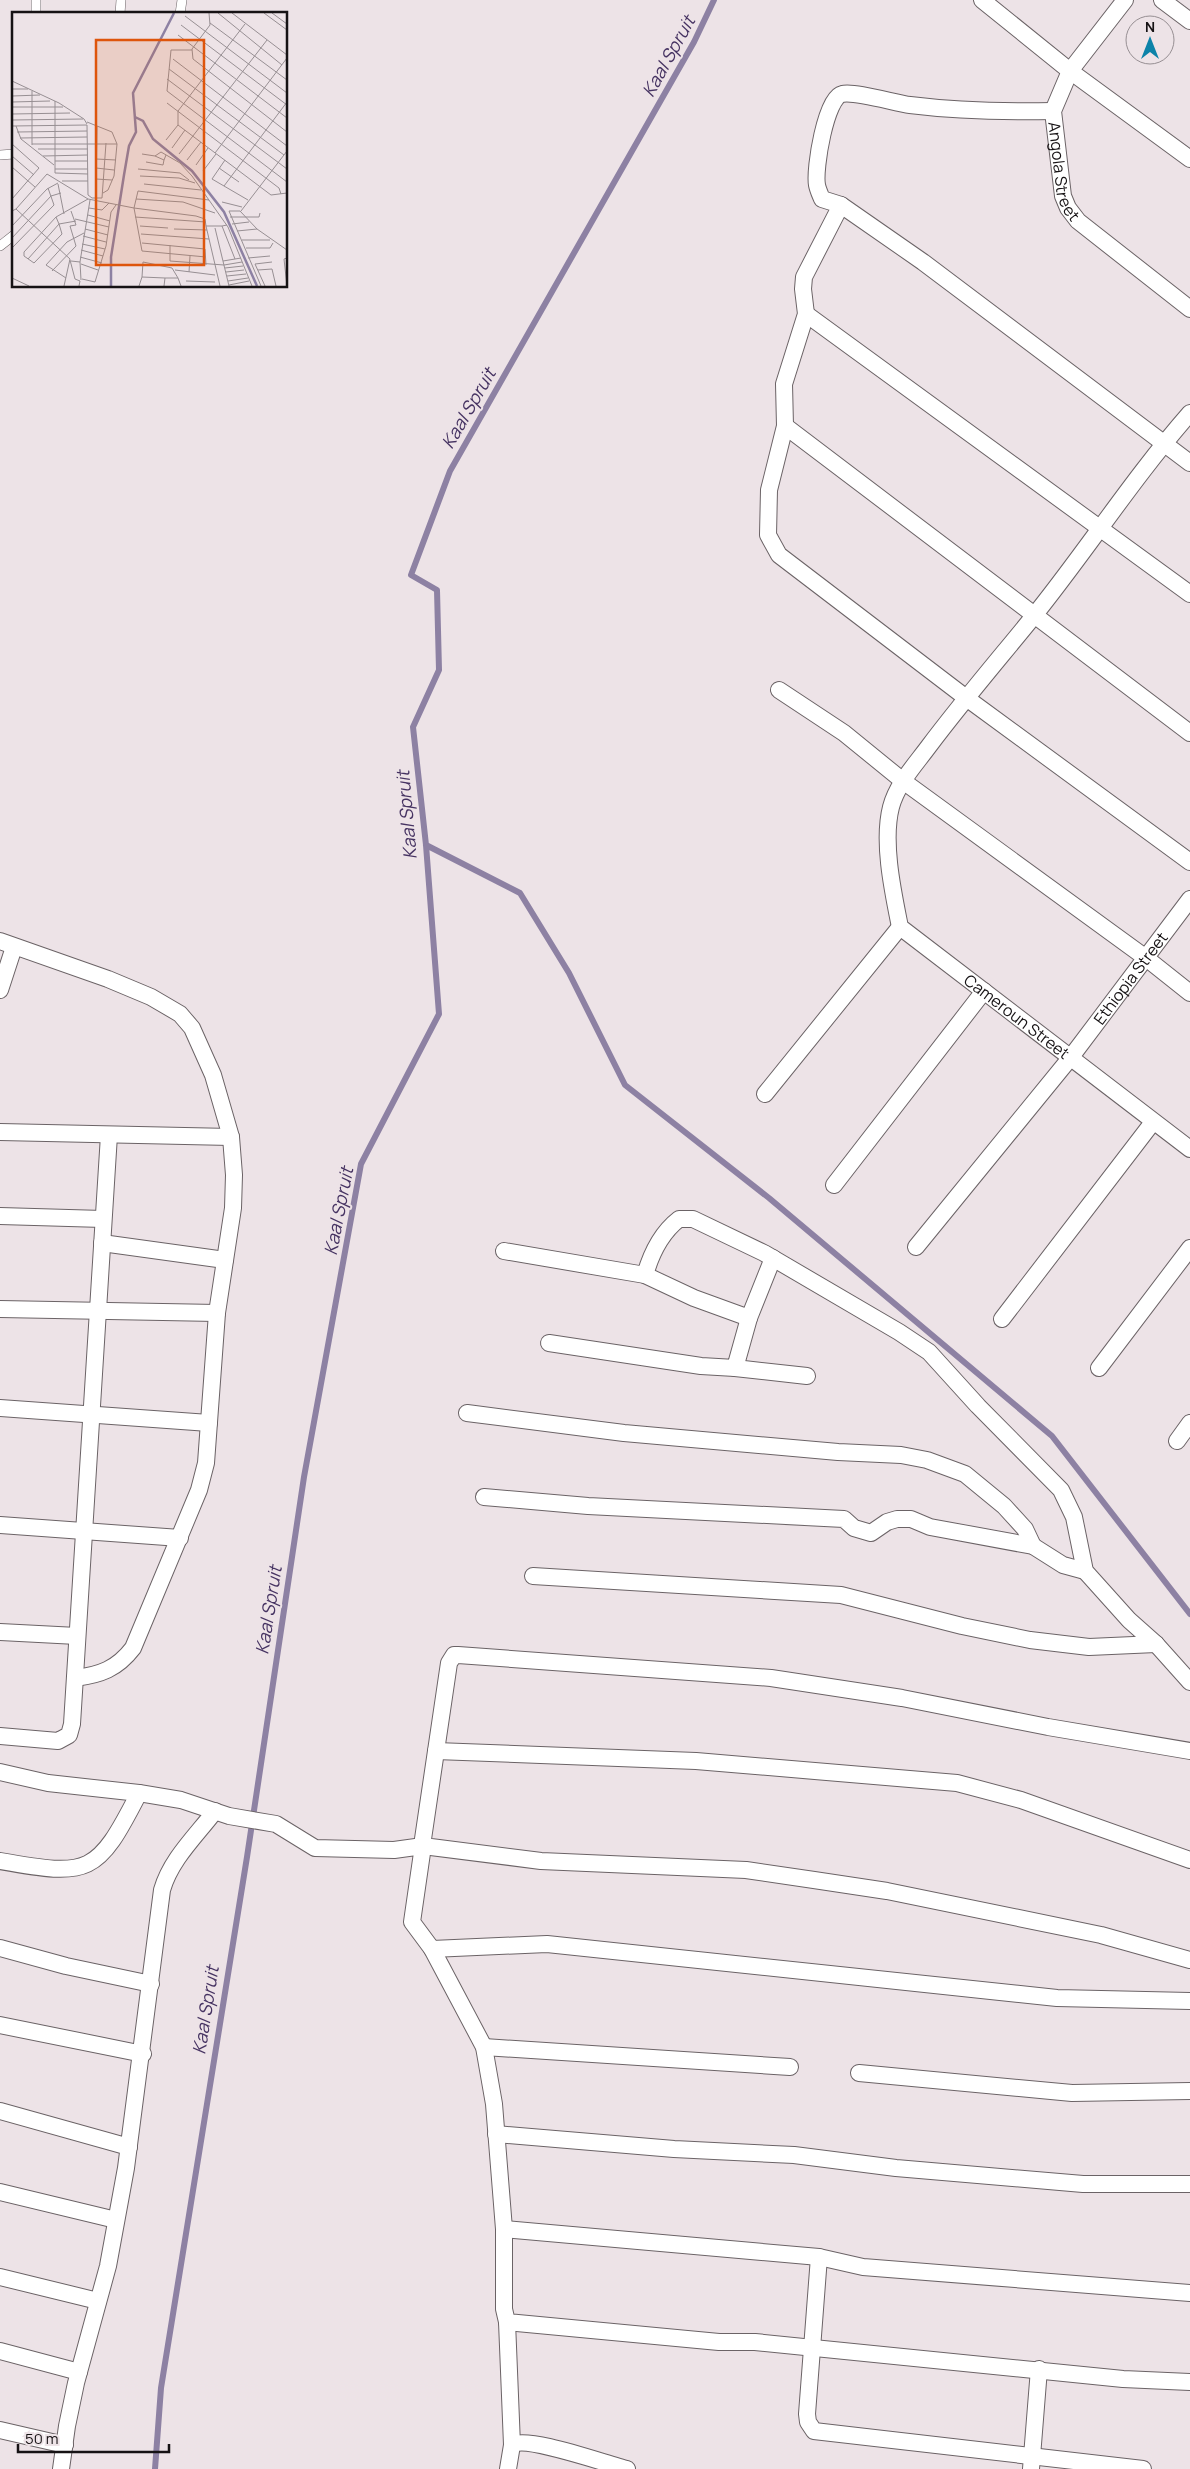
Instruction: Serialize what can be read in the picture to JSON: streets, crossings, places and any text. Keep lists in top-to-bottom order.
{
  "streets": {
    "street": ["Angola Street", "Ethiopia Street", "Cameroun Street"]
  },
  "crossings": [
    ["Ethiopia Street", "Cameroun Street"]
  ],
  "water": ["Kaal Spruit"],
  "scale_bar": "50 m",
  "north": "top"
}
